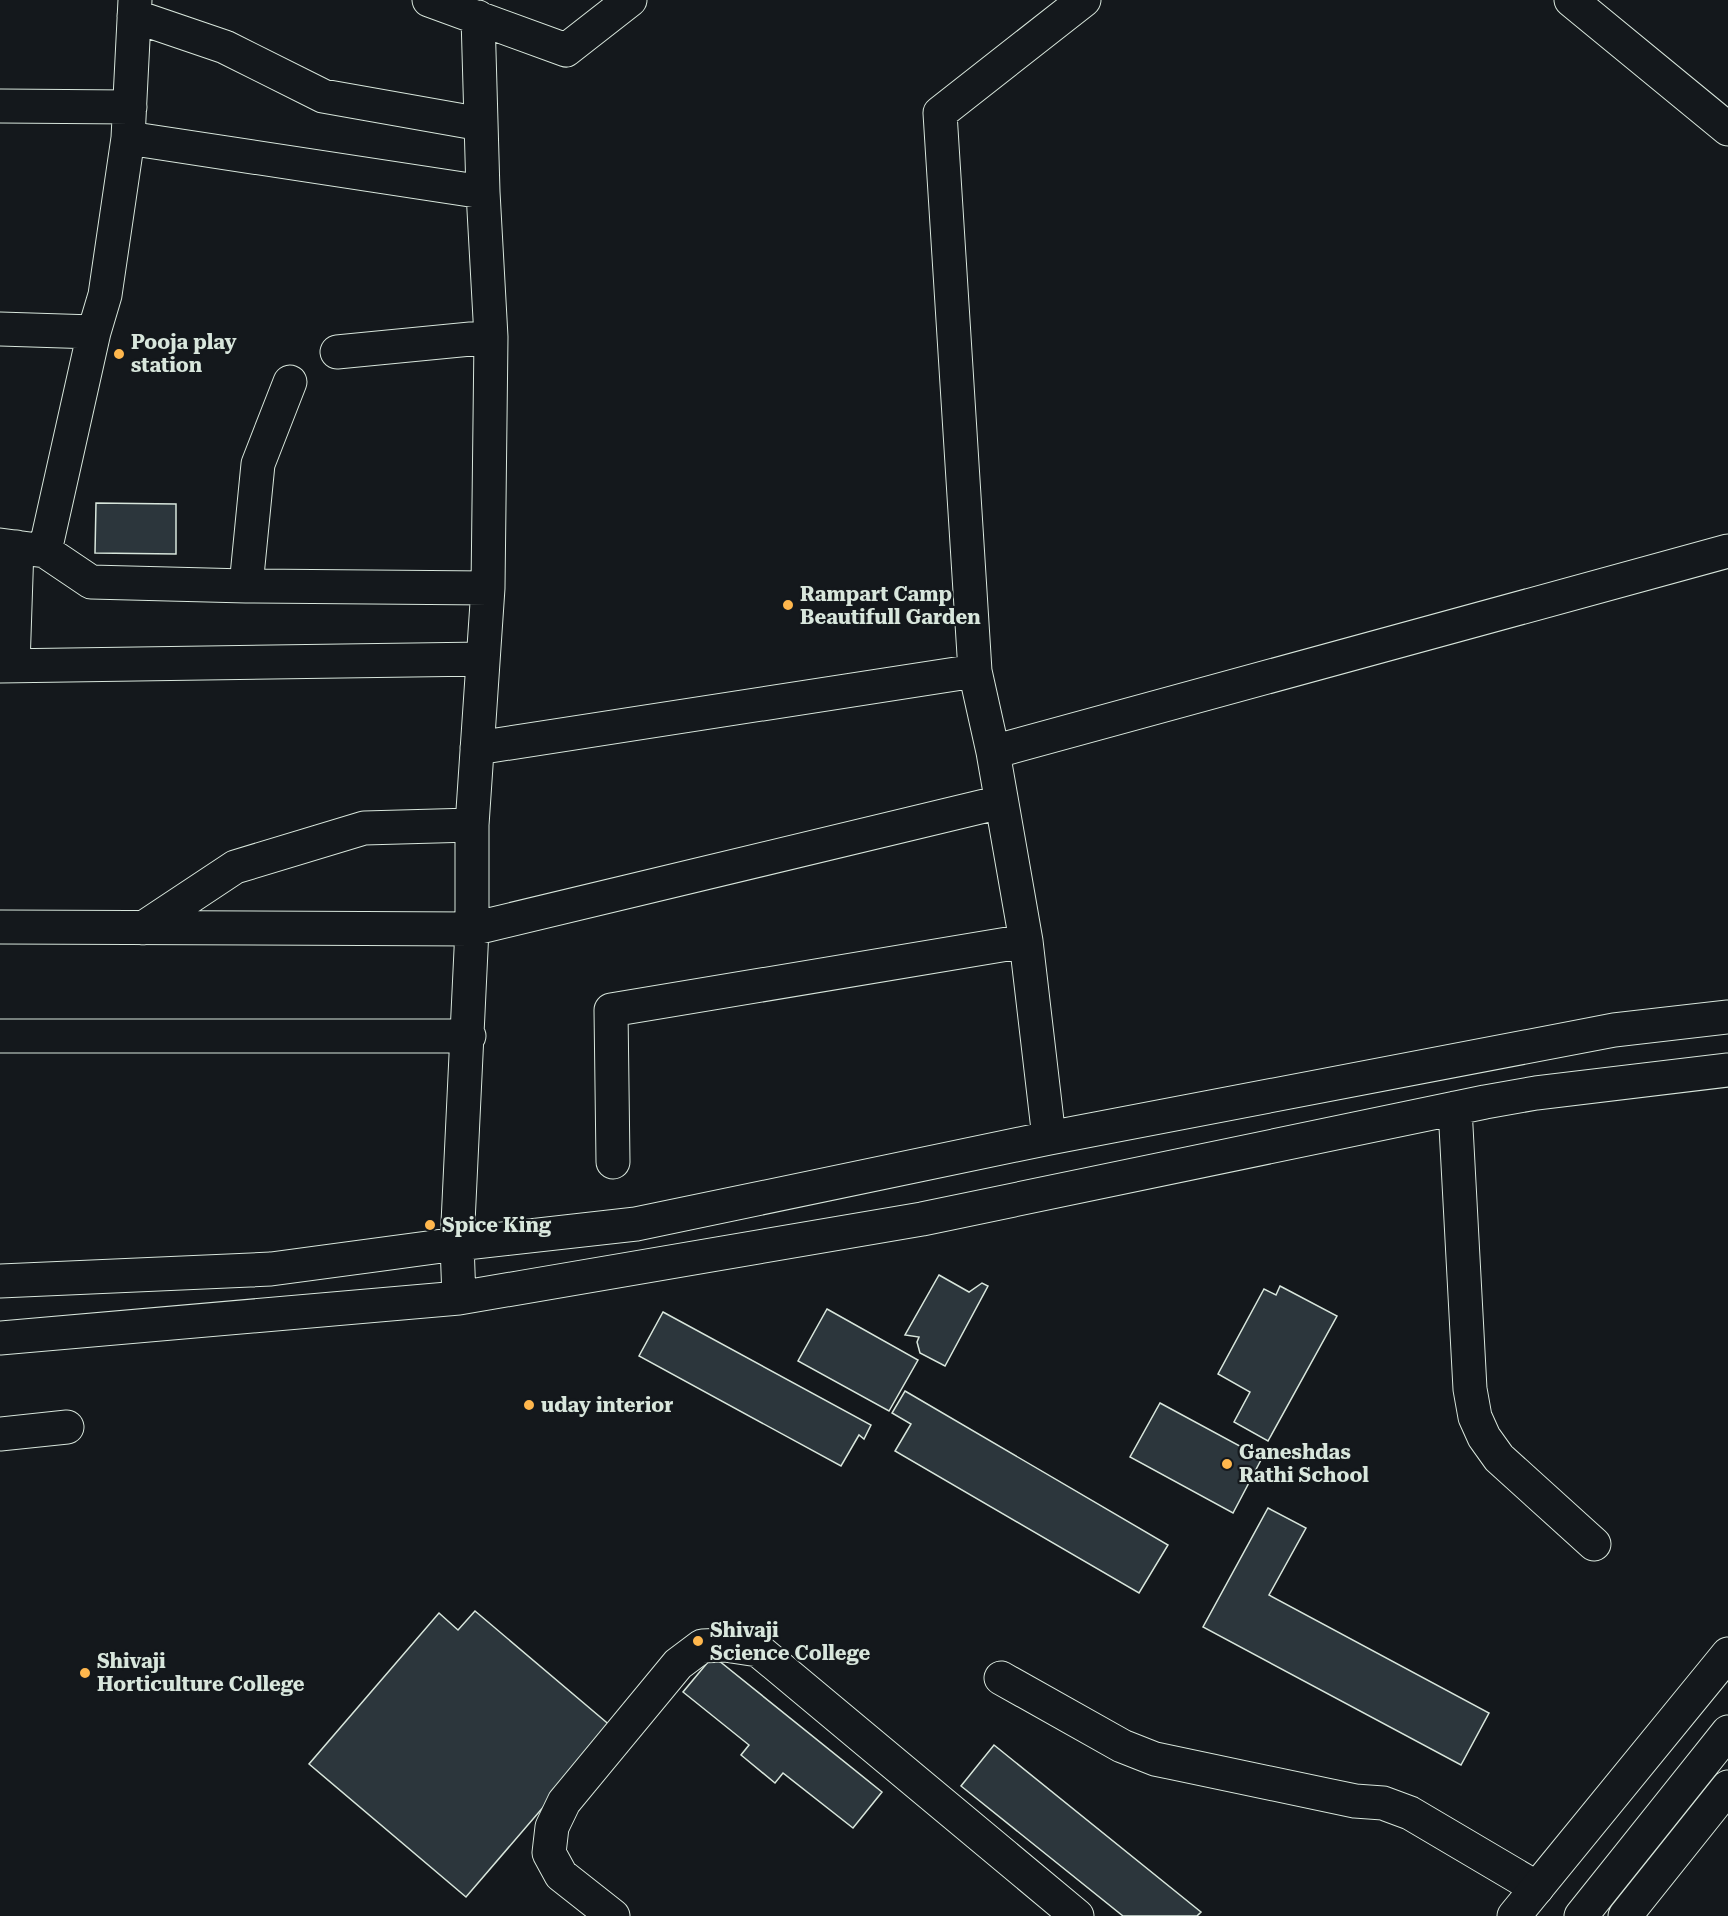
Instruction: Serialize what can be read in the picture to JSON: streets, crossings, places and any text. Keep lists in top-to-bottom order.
{
  "places": [
    "Pooja play station",
    "Rampart Camp Beautifull Garden",
    "Spice King",
    "uday interior",
    "Ganeshdas Rathi School",
    "Shivaji Science College",
    "Shivaji Horticulture College"
  ]
}
